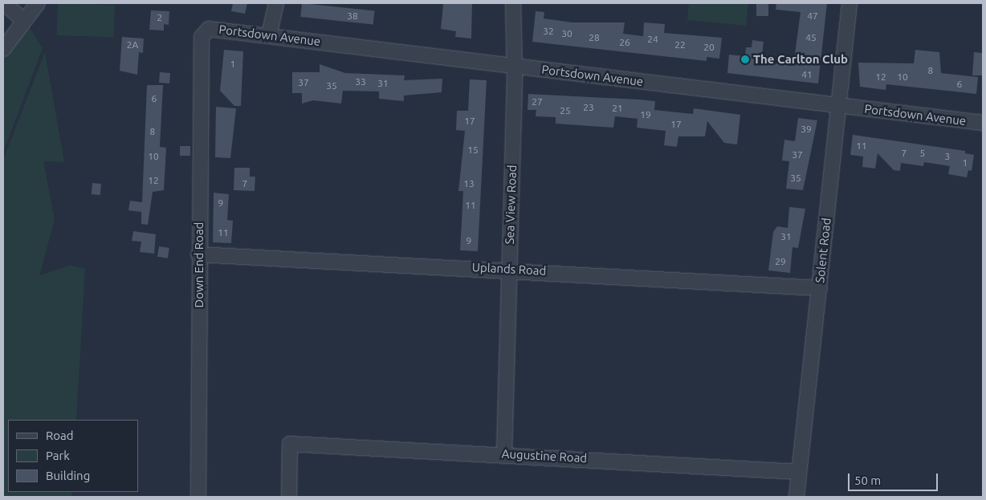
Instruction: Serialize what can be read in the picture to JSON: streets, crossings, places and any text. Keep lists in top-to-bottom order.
{
  "streets": {
    "street": [
      "Portsdown Avenue",
      "Sea View Road",
      "Solent Road",
      "Down End Road",
      "Uplands Road",
      "Augustine Road"
    ]
  },
  "crossings": [
    ["Portsdown Avenue", "Sea View Road"],
    ["Portsdown Avenue", "Solent Road"],
    ["Portsdown Avenue", "Down End Road"],
    ["Sea View Road", "Uplands Road"],
    ["Sea View Road", "Augustine Road"],
    ["Solent Road", "Uplands Road"],
    ["Solent Road", "Augustine Road"],
    ["Down End Road", "Uplands Road"]
  ],
  "places": ["The Carlton Club"],
  "house_numbers": [
    "38",
    "47",
    "2",
    "32",
    "30",
    "28",
    "45",
    "24",
    "26",
    "2A",
    "22",
    "20",
    "1",
    "8",
    "41",
    "12",
    "10",
    "33",
    "37",
    "31",
    "6",
    "35",
    "6",
    "27",
    "23",
    "21",
    "25",
    "19",
    "17",
    "17",
    "39",
    "8",
    "11",
    "15",
    "7",
    "5",
    "37",
    "10",
    "3",
    "1",
    "35",
    "12",
    "7",
    "13",
    "9",
    "11",
    "11",
    "31",
    "9",
    "29"
  ],
  "legend": ["Road", "Park", "Building"],
  "scale_bar": "50 m"
}
